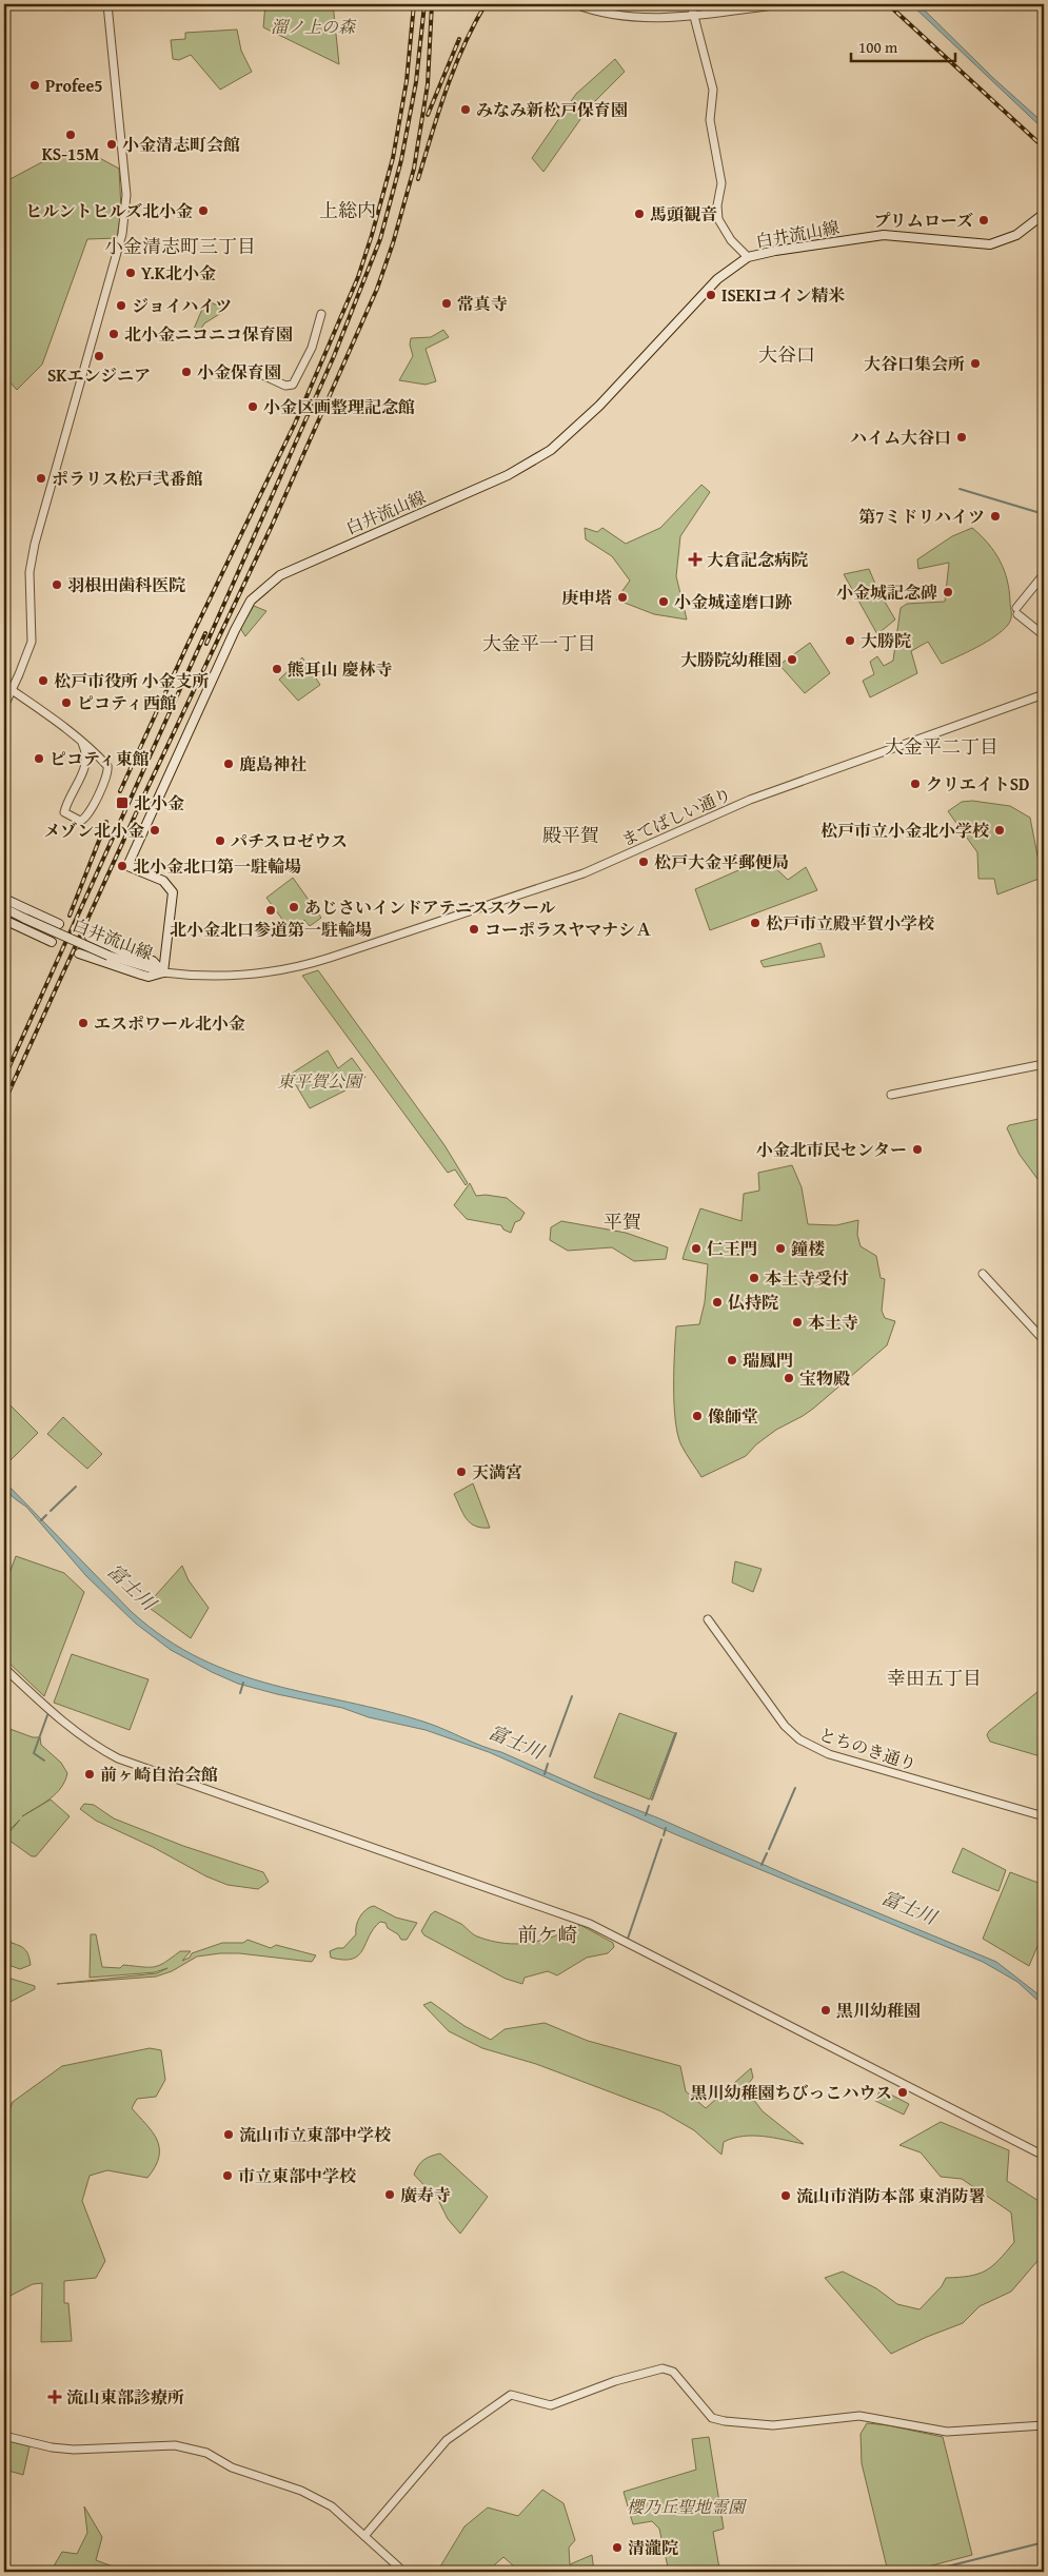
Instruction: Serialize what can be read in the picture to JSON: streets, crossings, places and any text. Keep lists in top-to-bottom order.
{
  "streets": {
    "main road": ["白井流山線"],
    "street": ["まてばしい通り", "とちのき通り"]
  },
  "crossings": [
    ["白井流山線", "まてばしい通り"]
  ],
  "districts": [
    "上総内",
    "小金清志町三丁目",
    "大谷口",
    "大金平一丁目",
    "大金平二丁目",
    "殿平賀",
    "平賀",
    "幸田五丁目",
    "前ケ崎"
  ],
  "water": ["富士川"],
  "parks": ["溜ノ上の森", "東平賀公園", "櫻乃丘聖地霊園"],
  "places": {
    "other": [
      "Profee5",
      "みなみ新松戸保育園",
      "KS-15M",
      "小金清志町会館",
      "ヒルントヒルズ北小金",
      "馬頭観音",
      "プリムローズ",
      "Y.K北小金",
      "ISEKIコイン精米",
      "常真寺",
      "ジョイハイツ",
      "北小金ニコニコ保育園",
      "SKエンジニア",
      "大谷口集会所",
      "小金保育園",
      "小金区画整理記念館",
      "ハイム大谷口",
      "ポラリス松戸弐番館",
      "第7ミドリハイツ",
      "羽根田歯科医院",
      "小金城記念碑",
      "庚申塔",
      "小金城達磨口跡",
      "大勝院",
      "大勝院幼稚園",
      "熊耳山 慶林寺",
      "松戸市役所 小金支所",
      "ピコティ西館",
      "ピコティ東館",
      "鹿島神社",
      "クリエイトSD",
      "メゾン北小金",
      "松戸市立小金北小学校",
      "パチスロゼウス",
      "松戸大金平郵便局",
      "北小金北口第一駐輪場",
      "あじさいインドアテニススクール",
      "北小金北口参道第一駐輪場",
      "松戸市立殿平賀小学校",
      "コーポラスヤマナシＡ",
      "エスポワール北小金",
      "小金北市民センター",
      "仁王門",
      "鐘楼",
      "本土寺受付",
      "仏持院",
      "本土寺",
      "瑞鳳門",
      "宝物殿",
      "像師堂",
      "天満宮",
      "前ヶ崎自治会館",
      "黒川幼稚園",
      "黒川幼稚園ちびっこハウス",
      "流山市立東部中学校",
      "市立東部中学校",
      "廣寿寺",
      "流山市消防本部 東消防署",
      "清瀧院"
    ],
    "health": ["大倉記念病院", "流山東部診療所"],
    "transit": ["北小金"]
  },
  "scale_bar": "100 m"
}
